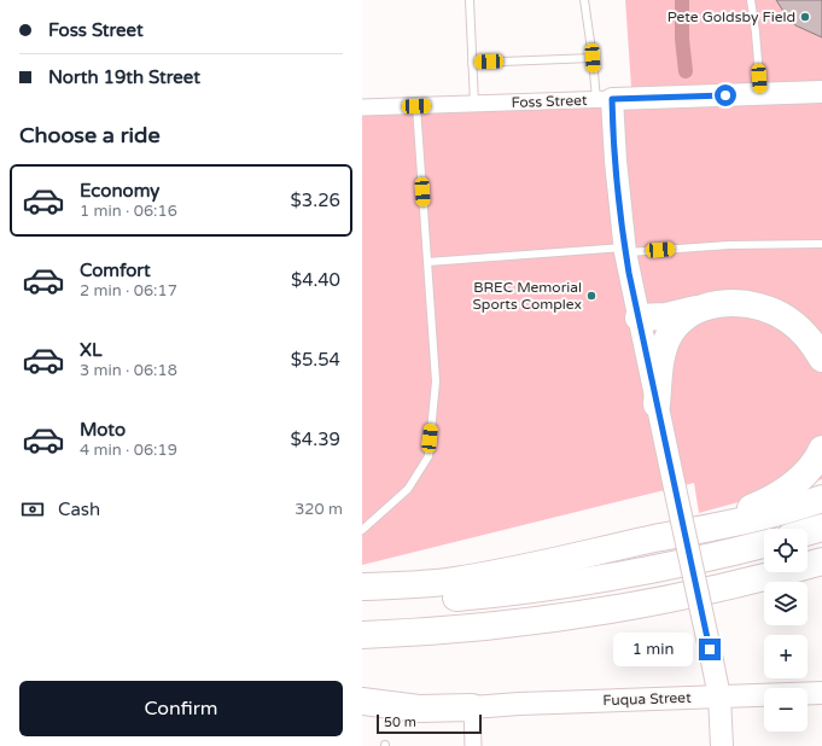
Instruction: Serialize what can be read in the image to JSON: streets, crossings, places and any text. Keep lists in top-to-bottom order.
{
  "streets": {
    "street": ["Foss Street", "Fuqua Street"]
  },
  "places": ["Pete Goldsby Field", "BREC Memorial Sports Complex"],
  "scale_bar": "50 m",
  "page": {
    "banner": ["Foss Street", "North 19th Street"],
    "heading": "Choose a ride",
    "list": [
      {
        "name": "Economy",
        "note": "1 min · 06:16",
        "value": "$3.26"
      },
      {
        "name": "Comfort",
        "note": "2 min · 06:17",
        "value": "$4.40"
      },
      {
        "name": "XL",
        "note": "3 min · 06:18",
        "value": "$5.54"
      },
      {
        "name": "Moto",
        "note": "4 min · 06:19",
        "value": "$4.39"
      }
    ],
    "pay": ["Cash", "320 m"],
    "map_buttons": ["+", "−"],
    "bubble": "1 min",
    "buttons": "Confirm",
    "scale": "50 m"
  }
}
